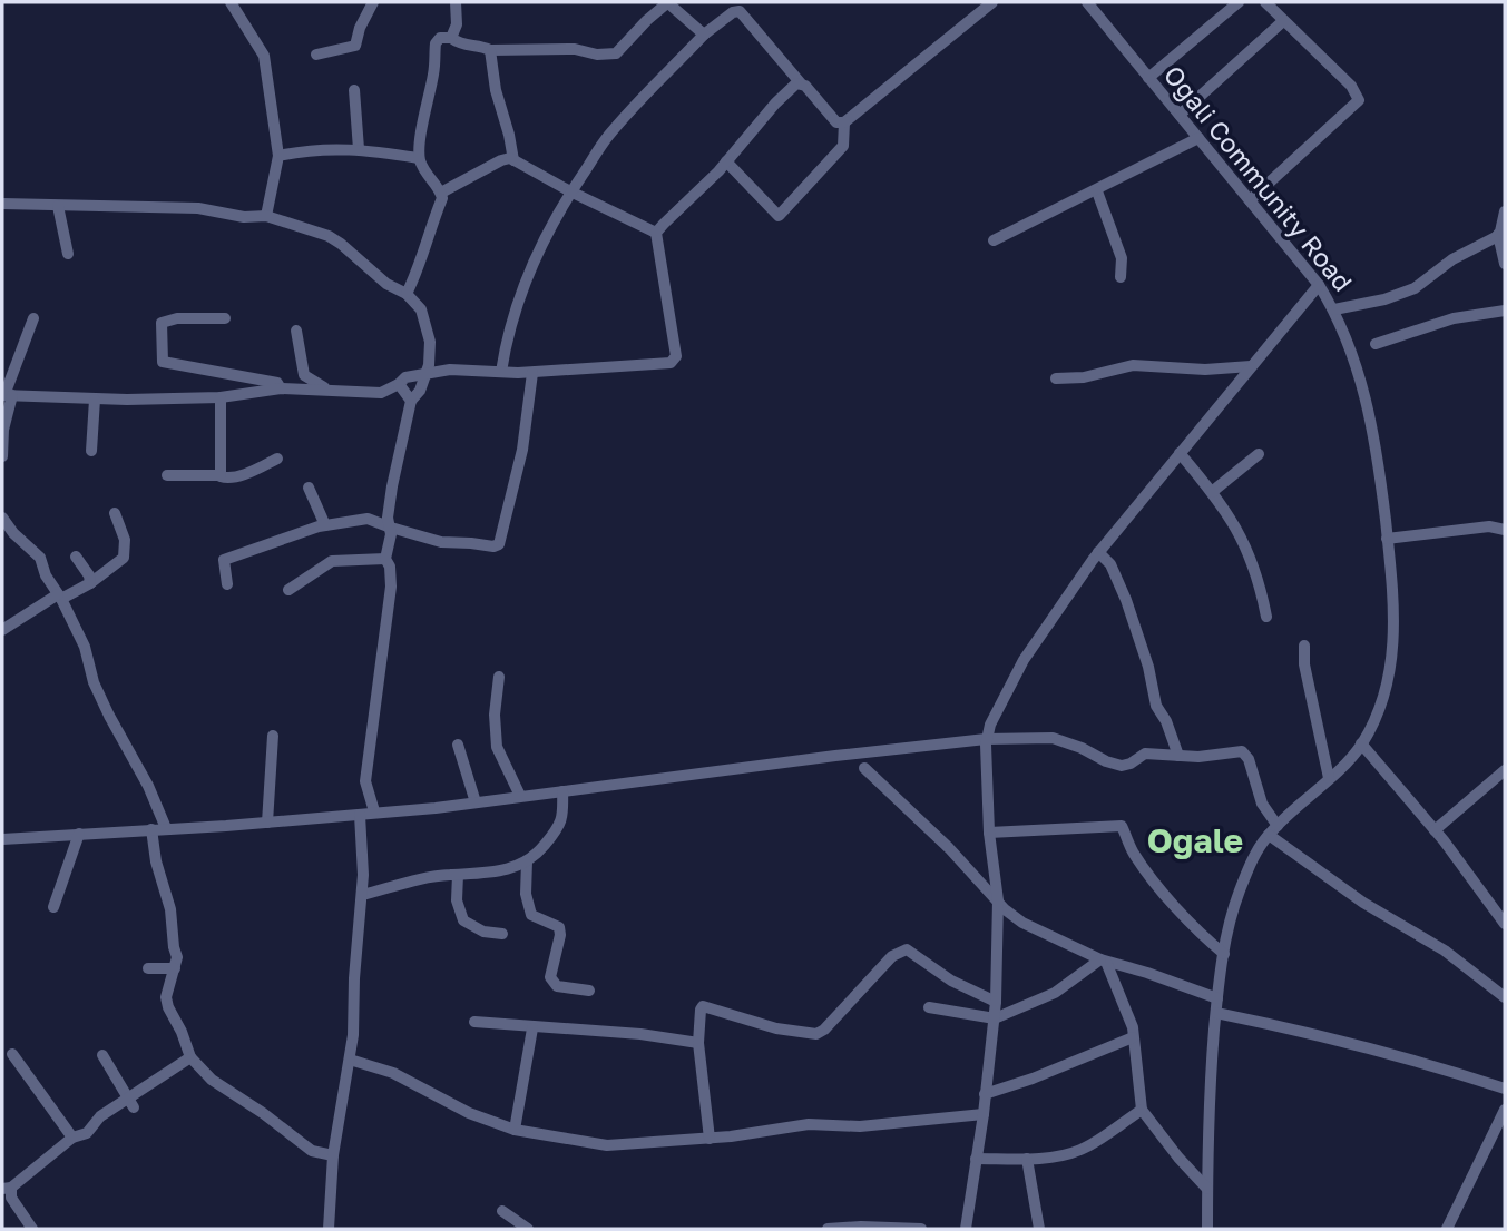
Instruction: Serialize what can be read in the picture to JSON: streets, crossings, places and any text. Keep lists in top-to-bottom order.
{
  "streets": {
    "street": ["Ogali Community Road"]
  },
  "districts": ["Ogale"]
}
